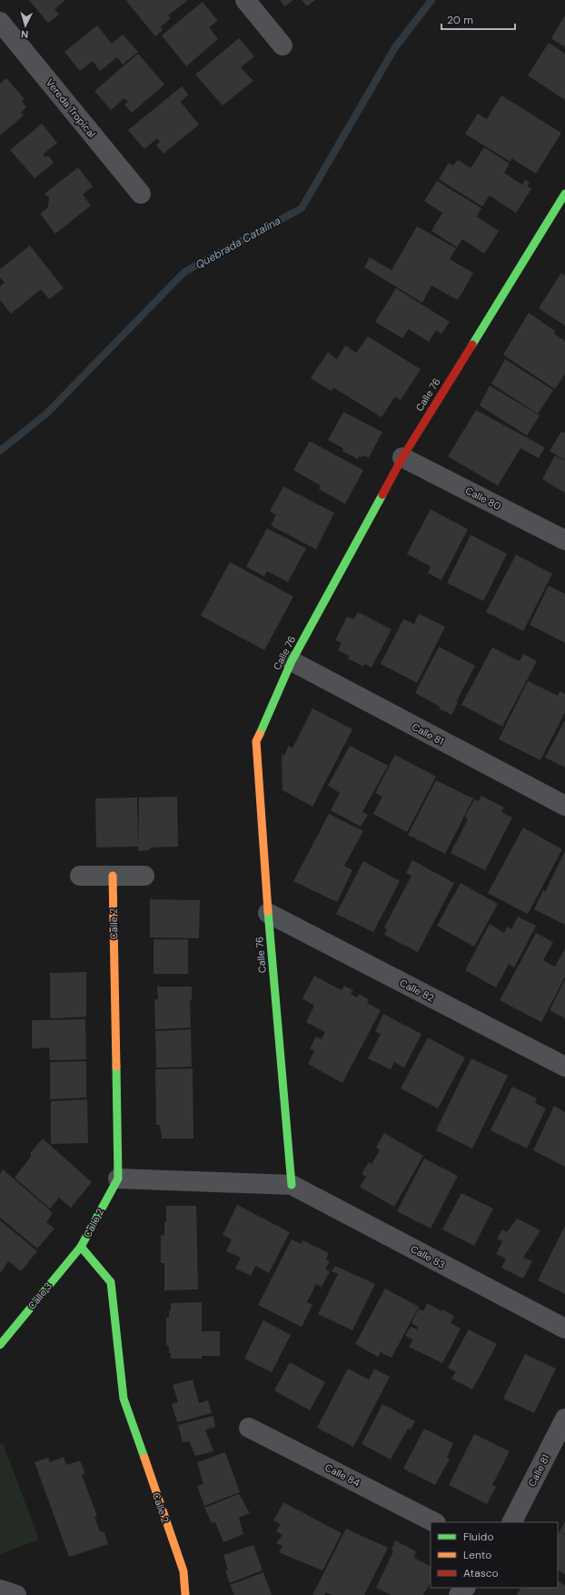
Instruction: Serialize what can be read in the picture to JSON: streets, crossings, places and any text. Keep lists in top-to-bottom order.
{
  "streets": {
    "street": [
      "Vereda Tropical",
      "Calle 76",
      "Calle 80",
      "Calle 81",
      "Calle 2",
      "Calle 82",
      "Calle 83",
      "Calle 3",
      "Calle 84"
    ]
  },
  "crossings": [
    ["Calle 76", "Calle 80"],
    ["Calle 76", "Calle 81"],
    ["Calle 76", "Calle 82"],
    ["Calle 76", "Calle 83"],
    ["Calle 2", "Calle 3"]
  ],
  "water": ["Quebrada Catalina"],
  "legend": ["Fluido", "Lento", "Atasco"],
  "scale_bar": "20 m",
  "north": "bottom"
}
